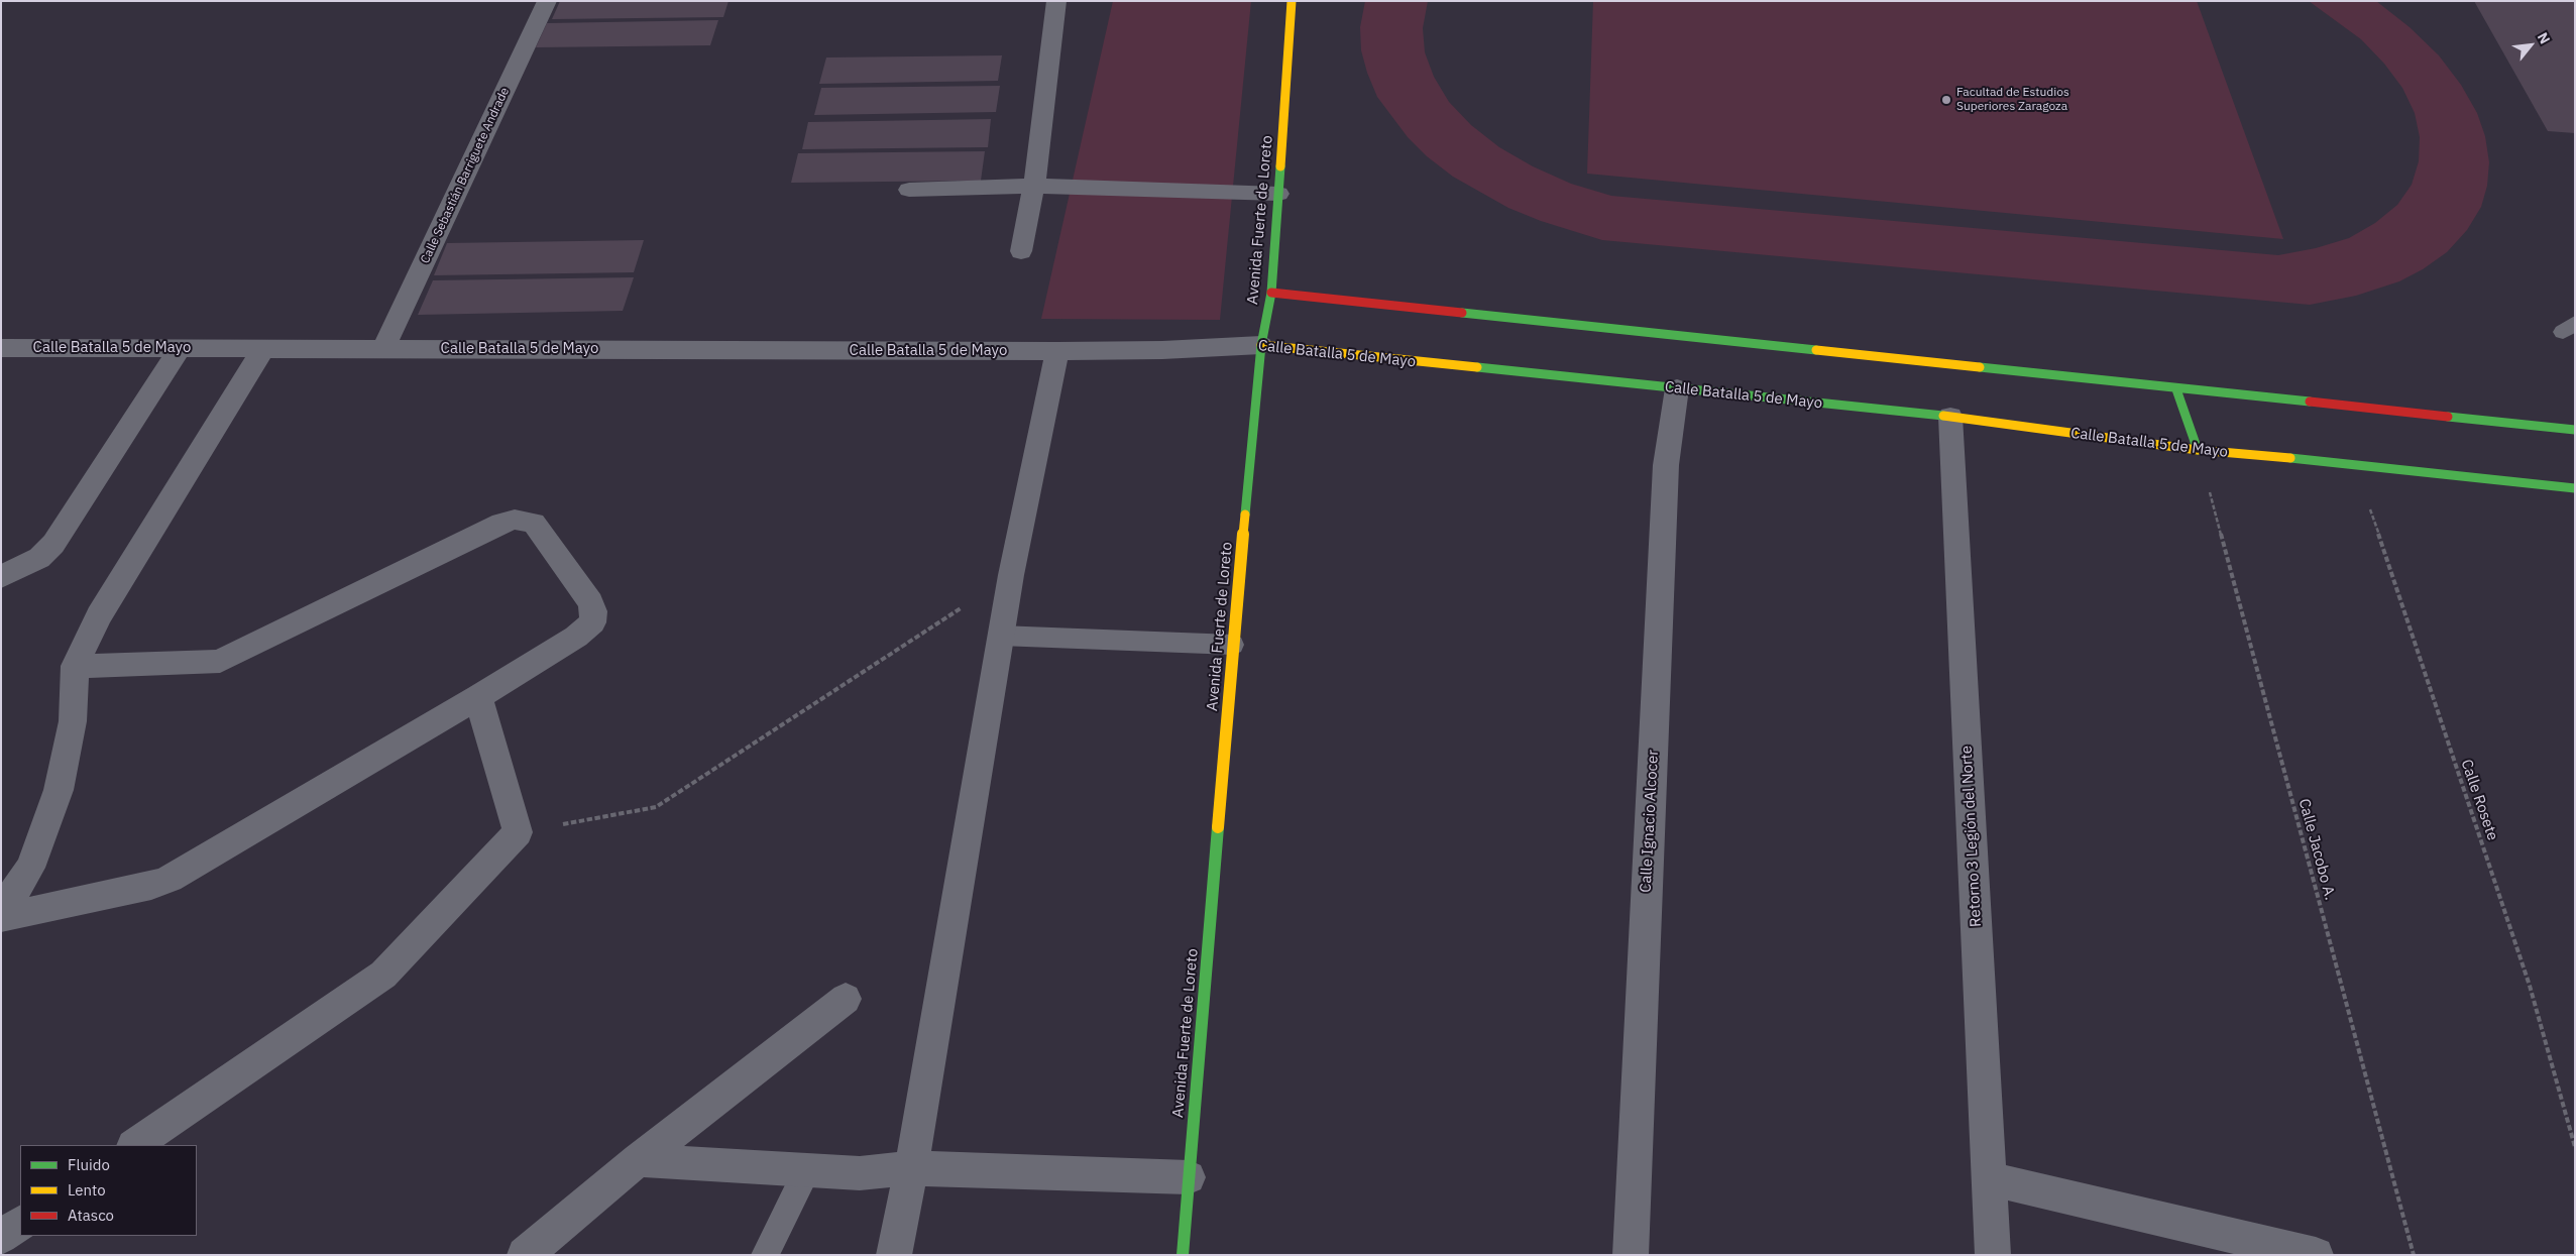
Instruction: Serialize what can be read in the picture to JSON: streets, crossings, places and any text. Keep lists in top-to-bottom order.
{
  "streets": {
    "street": [
      "Calle Sebastián Barriguete Andrade",
      "Avenida Fuerte de Loreto",
      "Calle Batalla 5 de Mayo",
      "Calle Ignacio Alcocer",
      "Retorno 3 Legión del Norte"
    ],
    "path": ["Calle Rosete", "Calle Jacobo A."]
  },
  "crossings": [
    ["Calle Sebastián Barriguete Andrade", "Calle Batalla 5 de Mayo"],
    ["Avenida Fuerte de Loreto", "Calle Batalla 5 de Mayo"],
    ["Calle Batalla 5 de Mayo", "Calle Rosete"],
    ["Calle Batalla 5 de Mayo", "Calle Ignacio Alcocer"],
    ["Calle Batalla 5 de Mayo", "Retorno 3 Legión del Norte"],
    ["Calle Batalla 5 de Mayo", "Calle Jacobo A."]
  ],
  "places": ["Facultad de Estudios Superiores Zaragoza"],
  "legend": ["Fluido", "Lento", "Atasco"],
  "north": "top right"
}
